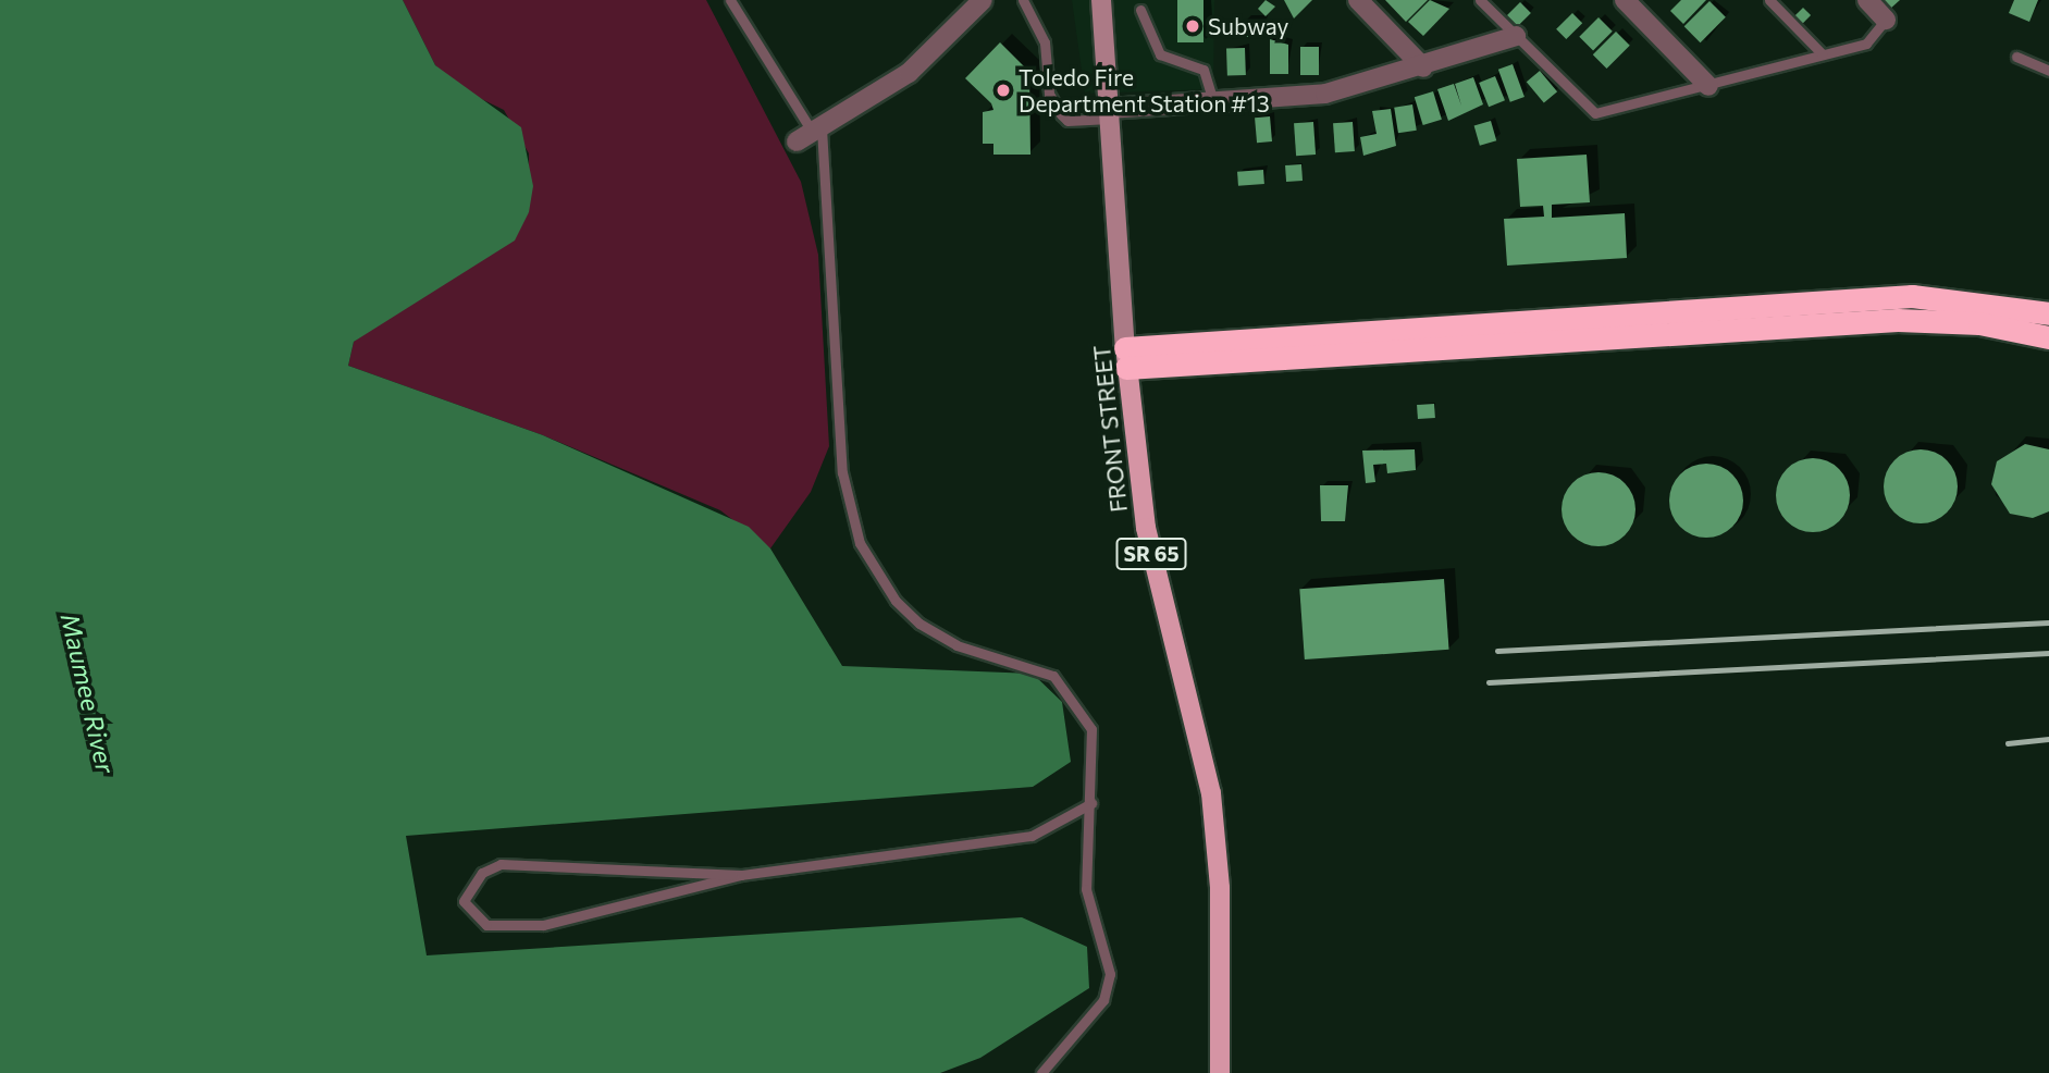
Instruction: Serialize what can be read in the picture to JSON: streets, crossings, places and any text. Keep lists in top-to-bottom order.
{
  "streets": {
    "main road": ["FRONT STREET", "SR 65"]
  },
  "water": ["Maumee River"],
  "places": ["Subway", "Toledo Fire Department Station #13"]
}
